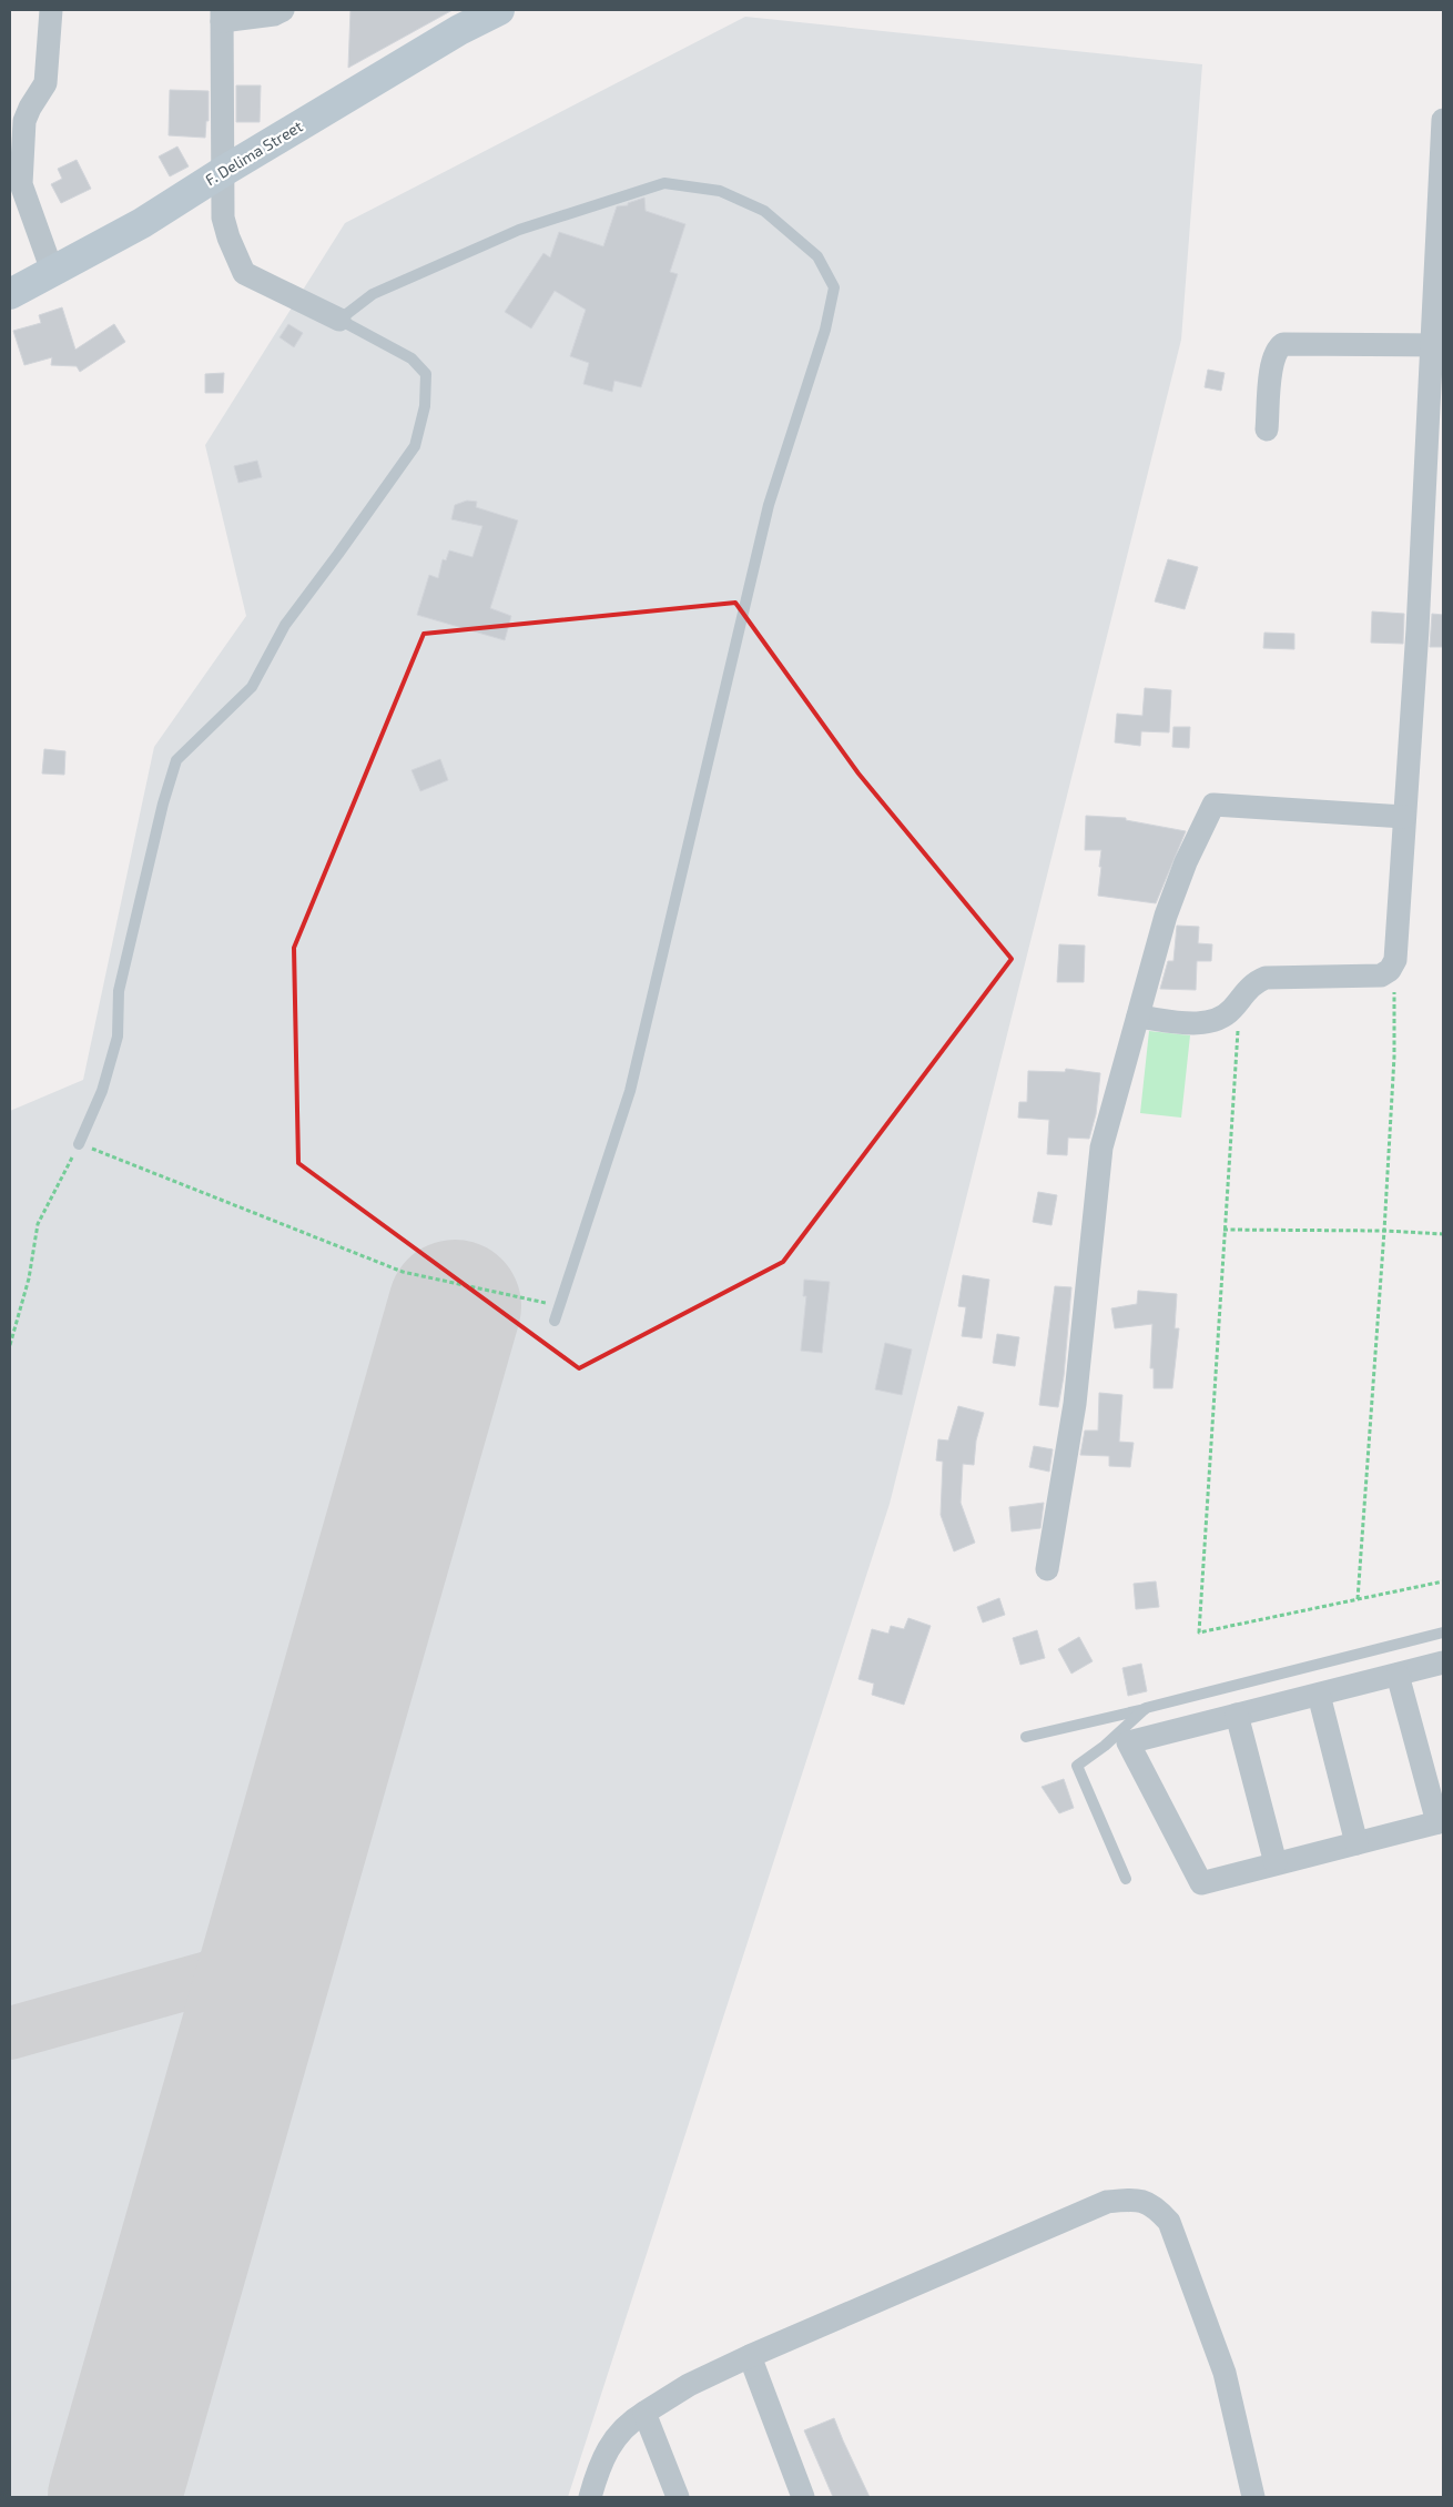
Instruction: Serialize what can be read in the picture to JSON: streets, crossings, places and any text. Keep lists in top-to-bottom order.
{
  "streets": {
    "street": ["F. Delima Street"]
  }
}
